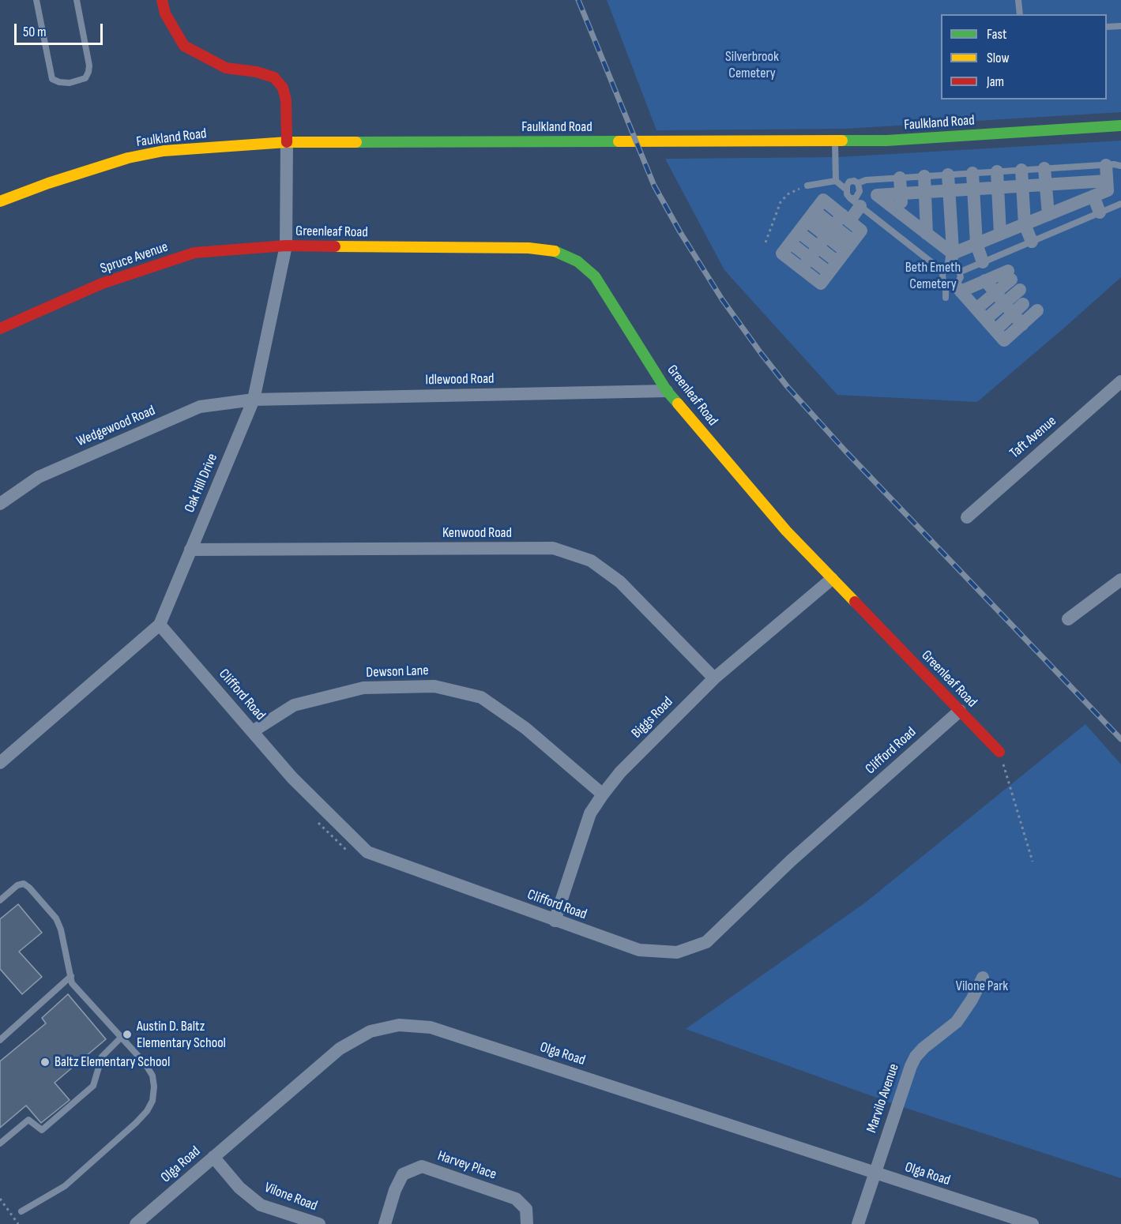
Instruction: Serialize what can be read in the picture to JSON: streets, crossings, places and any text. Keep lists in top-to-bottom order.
{
  "streets": {
    "street": [
      "Faulkland Road",
      "Greenleaf Road",
      "Spruce Avenue",
      "Idlewood Road",
      "Wedgewood Road",
      "Taft Avenue",
      "Oak Hill Drive",
      "Kenwood Road",
      "Dewson Lane",
      "Clifford Road",
      "Biggs Road",
      "Olga Road",
      "Marvilo Avenue",
      "Harvey Place",
      "Vilone Road"
    ]
  },
  "crossings": [
    ["Faulkland Road", "Oak Hill Drive"],
    ["Greenleaf Road", "Spruce Avenue"],
    ["Greenleaf Road", "Idlewood Road"],
    ["Greenleaf Road", "Oak Hill Drive"],
    ["Greenleaf Road", "Clifford Road"],
    ["Greenleaf Road", "Biggs Road"],
    ["Spruce Avenue", "Oak Hill Drive"],
    ["Idlewood Road", "Wedgewood Road"],
    ["Idlewood Road", "Oak Hill Drive"],
    ["Wedgewood Road", "Oak Hill Drive"],
    ["Oak Hill Drive", "Kenwood Road"],
    ["Oak Hill Drive", "Clifford Road"],
    ["Kenwood Road", "Biggs Road"],
    ["Dewson Lane", "Clifford Road"],
    ["Dewson Lane", "Biggs Road"],
    ["Clifford Road", "Biggs Road"],
    ["Olga Road", "Marvilo Avenue"],
    ["Olga Road", "Vilone Road"]
  ],
  "parks": ["Silverbrook Cemetery", "Beth Emeth Cemetery", "Vilone Park"],
  "places": ["Austin D. Baltz Elementary School", "Baltz Elementary School"],
  "legend": ["Fast", "Slow", "Jam"],
  "scale_bar": "50 m"
}
